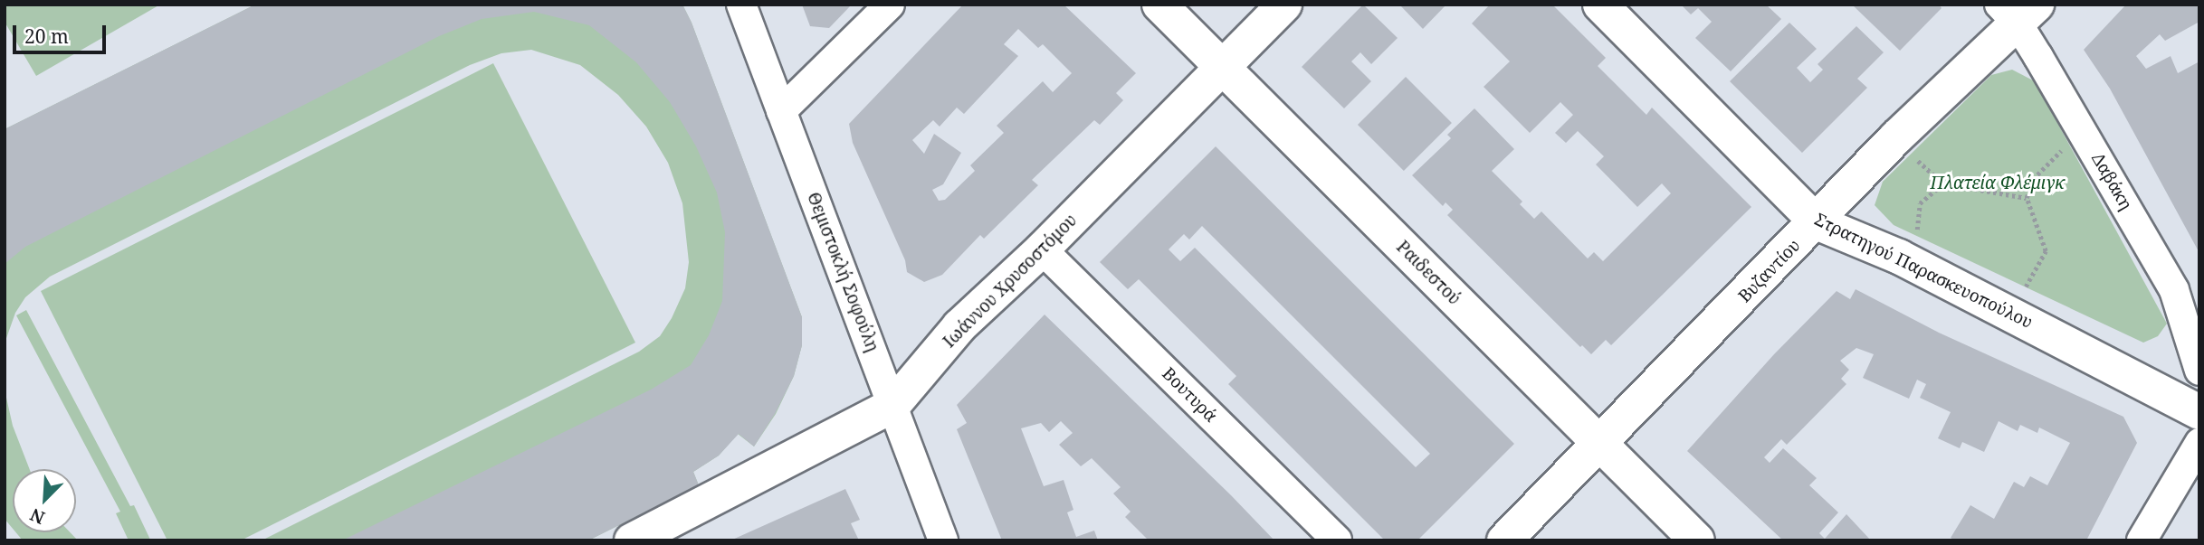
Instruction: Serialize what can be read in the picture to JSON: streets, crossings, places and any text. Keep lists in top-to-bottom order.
{
  "streets": {
    "street": [
      "Δαβάκη",
      "Βυζαντίου",
      "Στρατηγού Παρασκευοπούλου",
      "Θεμιστοκλή Σοφούλη",
      "Ραιδεστού",
      "Ιωάννου Χρυσοστόμου",
      "Βουτυρά"
    ]
  },
  "crossings": [
    ["Δαβάκη", "Βυζαντίου"],
    ["Βυζαντίου", "Στρατηγού Παρασκευοπούλου"],
    ["Βυζαντίου", "Ραιδεστού"],
    ["Θεμιστοκλή Σοφούλη", "Ιωάννου Χρυσοστόμου"],
    ["Ραιδεστού", "Ιωάννου Χρυσοστόμου"],
    ["Ιωάννου Χρυσοστόμου", "Βουτυρά"]
  ],
  "parks": ["Πλατεία Φλέμιγκ"],
  "scale_bar": "20 m",
  "north": "bottom left"
}
